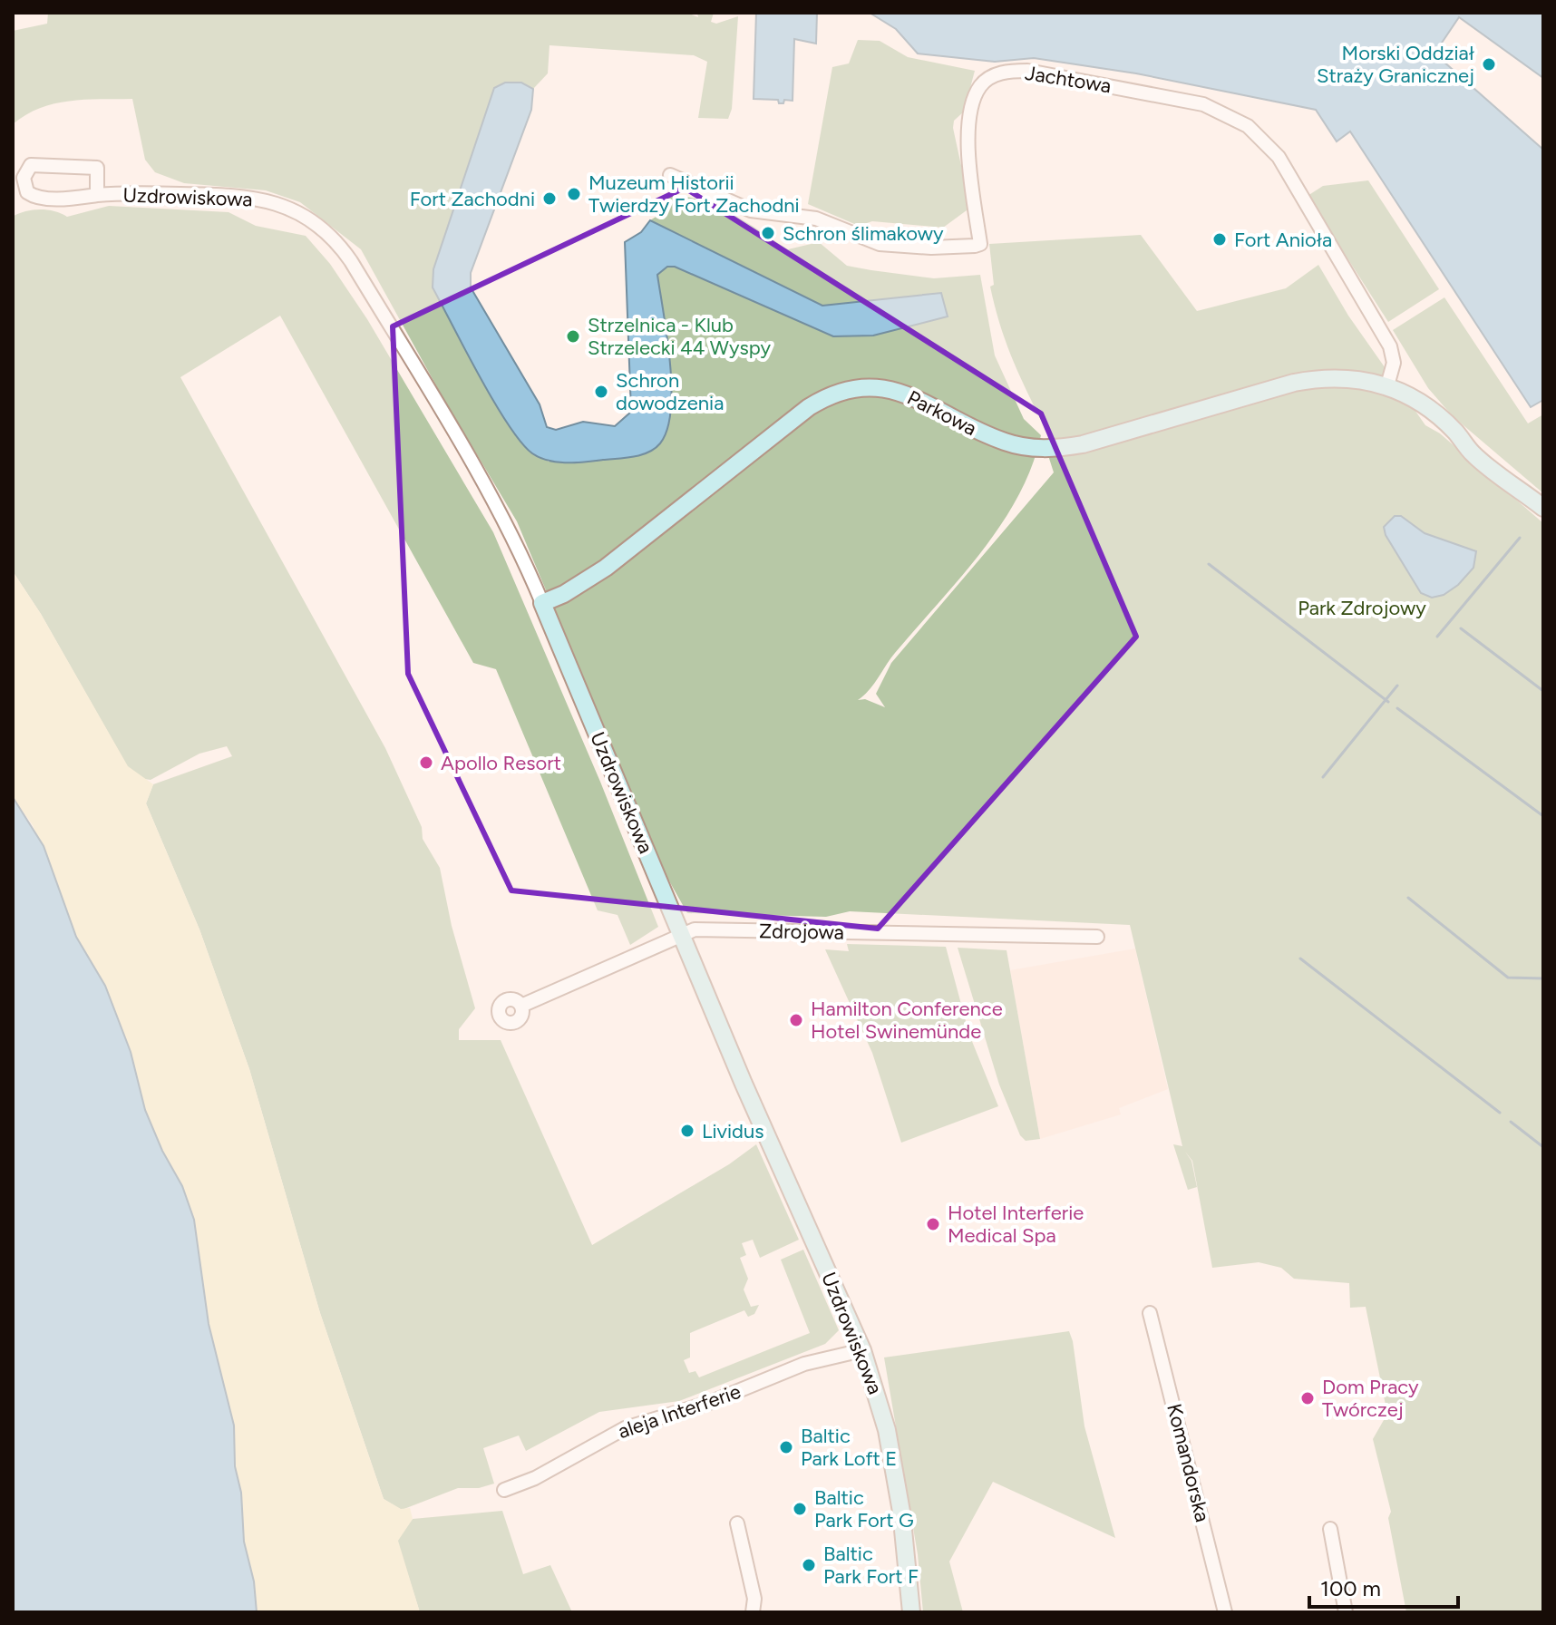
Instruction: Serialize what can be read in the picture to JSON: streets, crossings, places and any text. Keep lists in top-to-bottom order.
{
  "streets": {
    "street": [
      "Jachtowa",
      "Uzdrowiskowa",
      "Parkowa",
      "Zdrojowa",
      "aleja Interferie",
      "Komandorska"
    ]
  },
  "crossings": [
    ["Jachtowa", "Parkowa"],
    ["Uzdrowiskowa", "Parkowa"],
    ["Uzdrowiskowa", "Zdrojowa"],
    ["Uzdrowiskowa", "aleja Interferie"]
  ],
  "parks": ["Park Zdrojowy"],
  "places": [
    "Morski Oddział Straży Granicznej",
    "Muzeum Historii Twierdzy Fort Zachodni",
    "Fort Zachodni",
    "Schron ślimakowy",
    "Fort Anioła",
    "Strzelnica - Klub Strzelecki 44 Wyspy",
    "Schron dowodzenia",
    "Apollo Resort",
    "Hamilton Conference Hotel Swinemünde",
    "Lividus",
    "Hotel Interferie Medical Spa",
    "Dom Pracy Twórczej",
    "Baltic Park Loft E",
    "Baltic Park Fort G",
    "Baltic Park Fort F"
  ],
  "scale_bar": "100 m"
}
